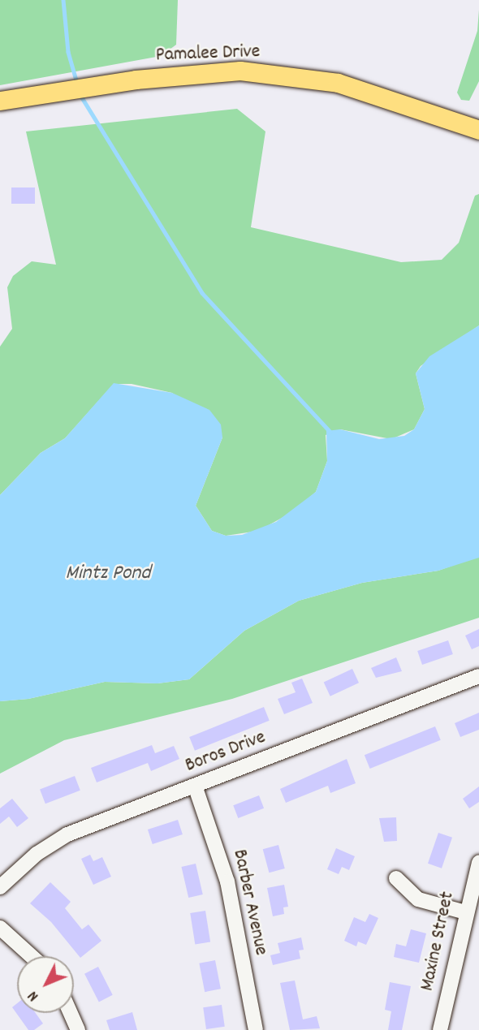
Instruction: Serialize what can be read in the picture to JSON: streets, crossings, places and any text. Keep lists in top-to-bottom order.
{
  "streets": {
    "main road": ["Pamalee Drive"],
    "street": ["Boros Drive", "Barber Avenue", "Maxine Street"]
  },
  "crossings": [
    ["Boros Drive", "Barber Avenue"]
  ],
  "water": ["Mintz Pond"],
  "north": "bottom left"
}
